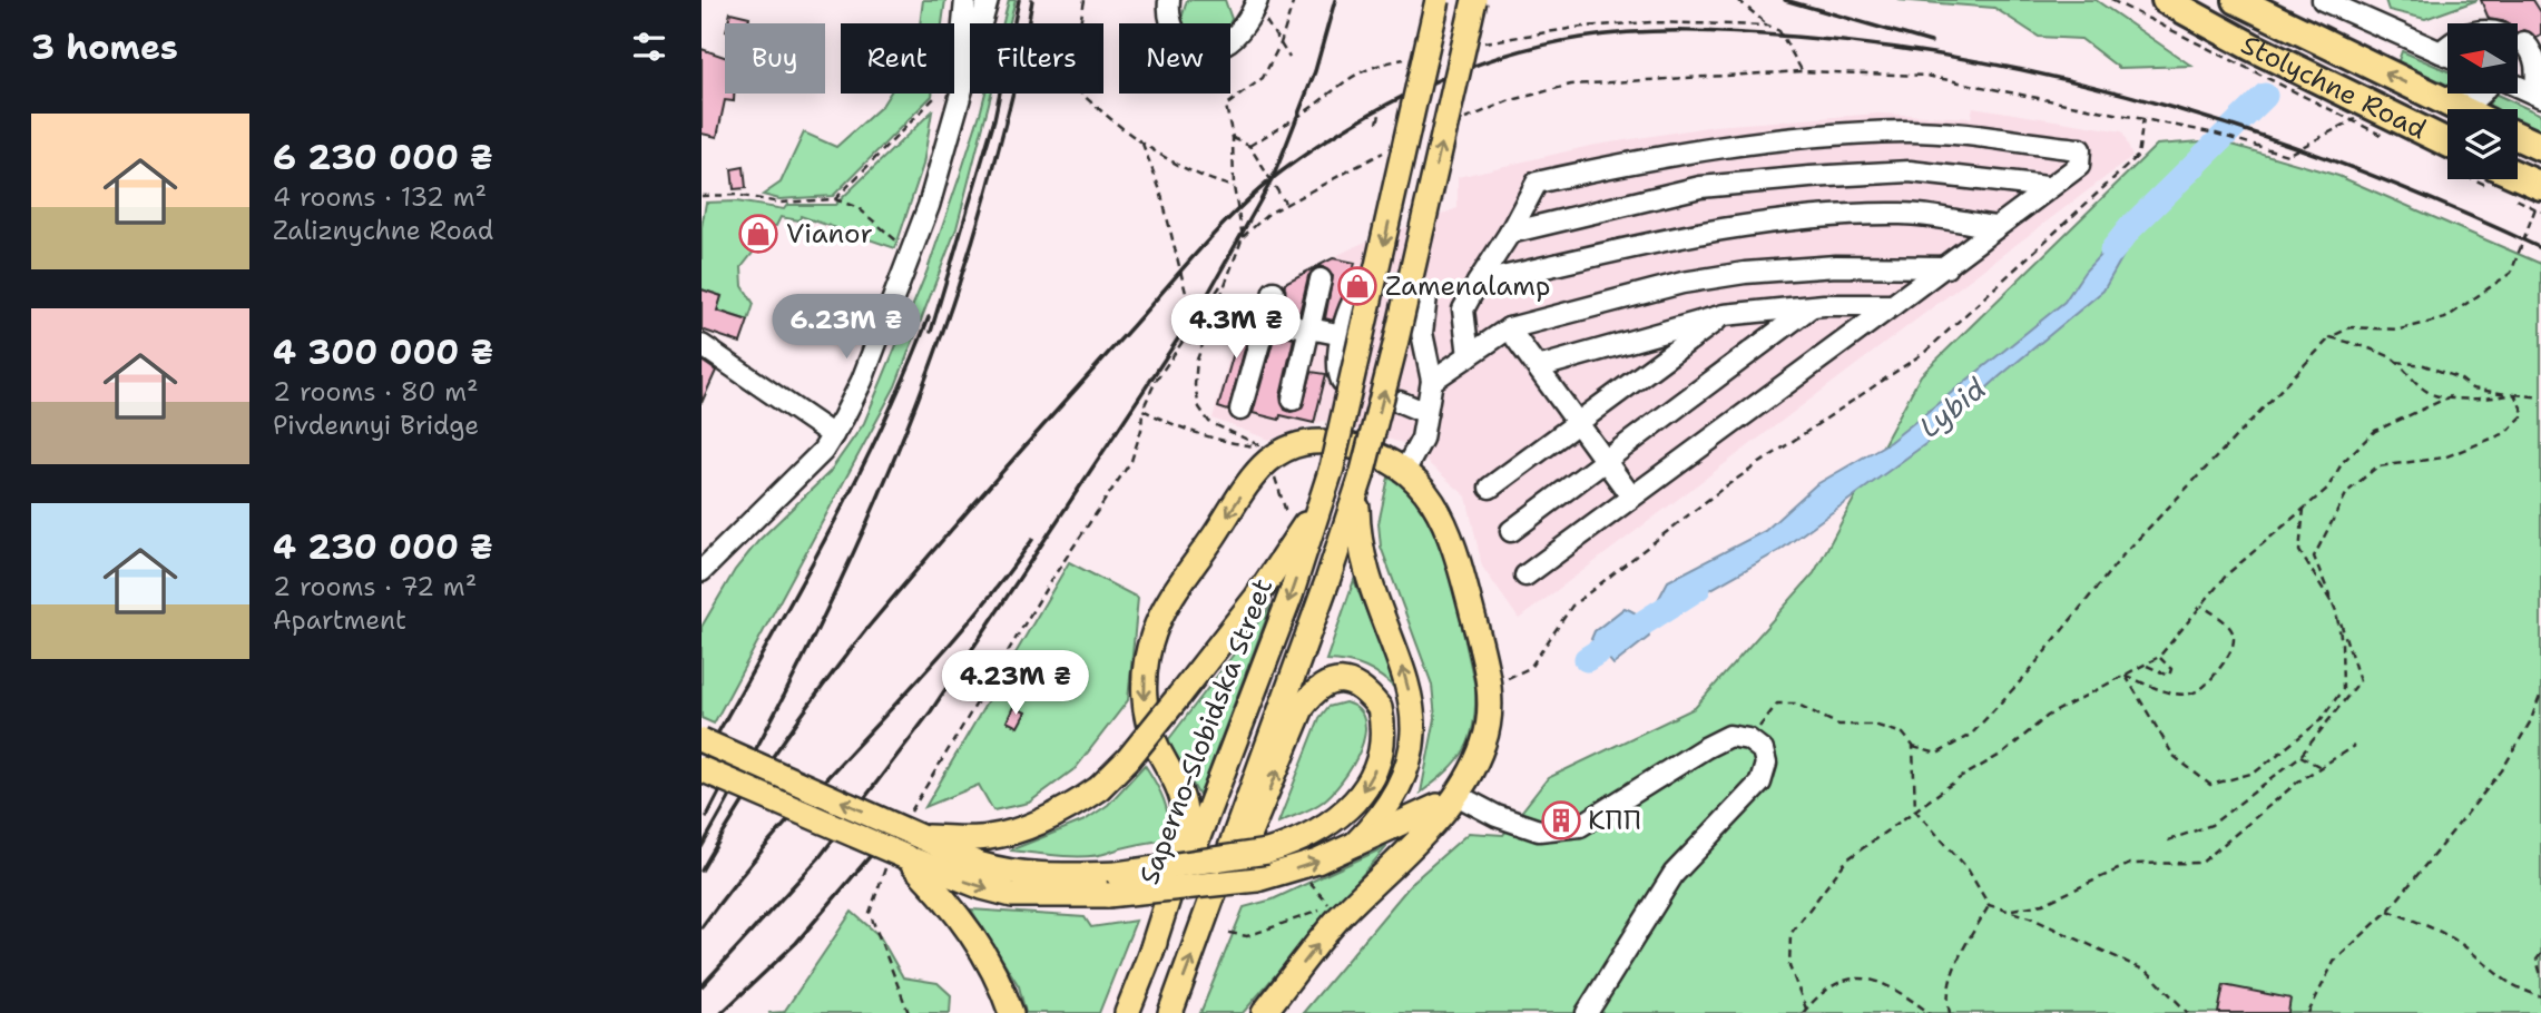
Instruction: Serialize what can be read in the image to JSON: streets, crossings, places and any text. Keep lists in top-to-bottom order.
{
  "streets": {
    "highway": ["Stolychne Road"],
    "main road": ["Saperno-Slobidska Street"]
  },
  "water": ["Lybid"],
  "places": {
    "shop": ["Vianor", "Zamenalamp"],
    "building": ["КПП"]
  },
  "north": "left",
  "page": {
    "heading": "3 homes",
    "chip": [
      "Buy",
      "Rent",
      "Filters",
      "New"
    ],
    "list": [
      {
        "name": "6 230 000 ₴",
        "note": "4 rooms · 132 m² · Zaliznychne Road"
      },
      {
        "name": "4 300 000 ₴",
        "note": "2 rooms · 80 m² · Pivdennyi Bridge"
      },
      {
        "name": "4 230 000 ₴",
        "note": "2 rooms · 72 m² · Apartment"
      }
    ],
    "price": ["6.23M ₴", "4.3M ₴", "4.23M ₴"]
  }
}
